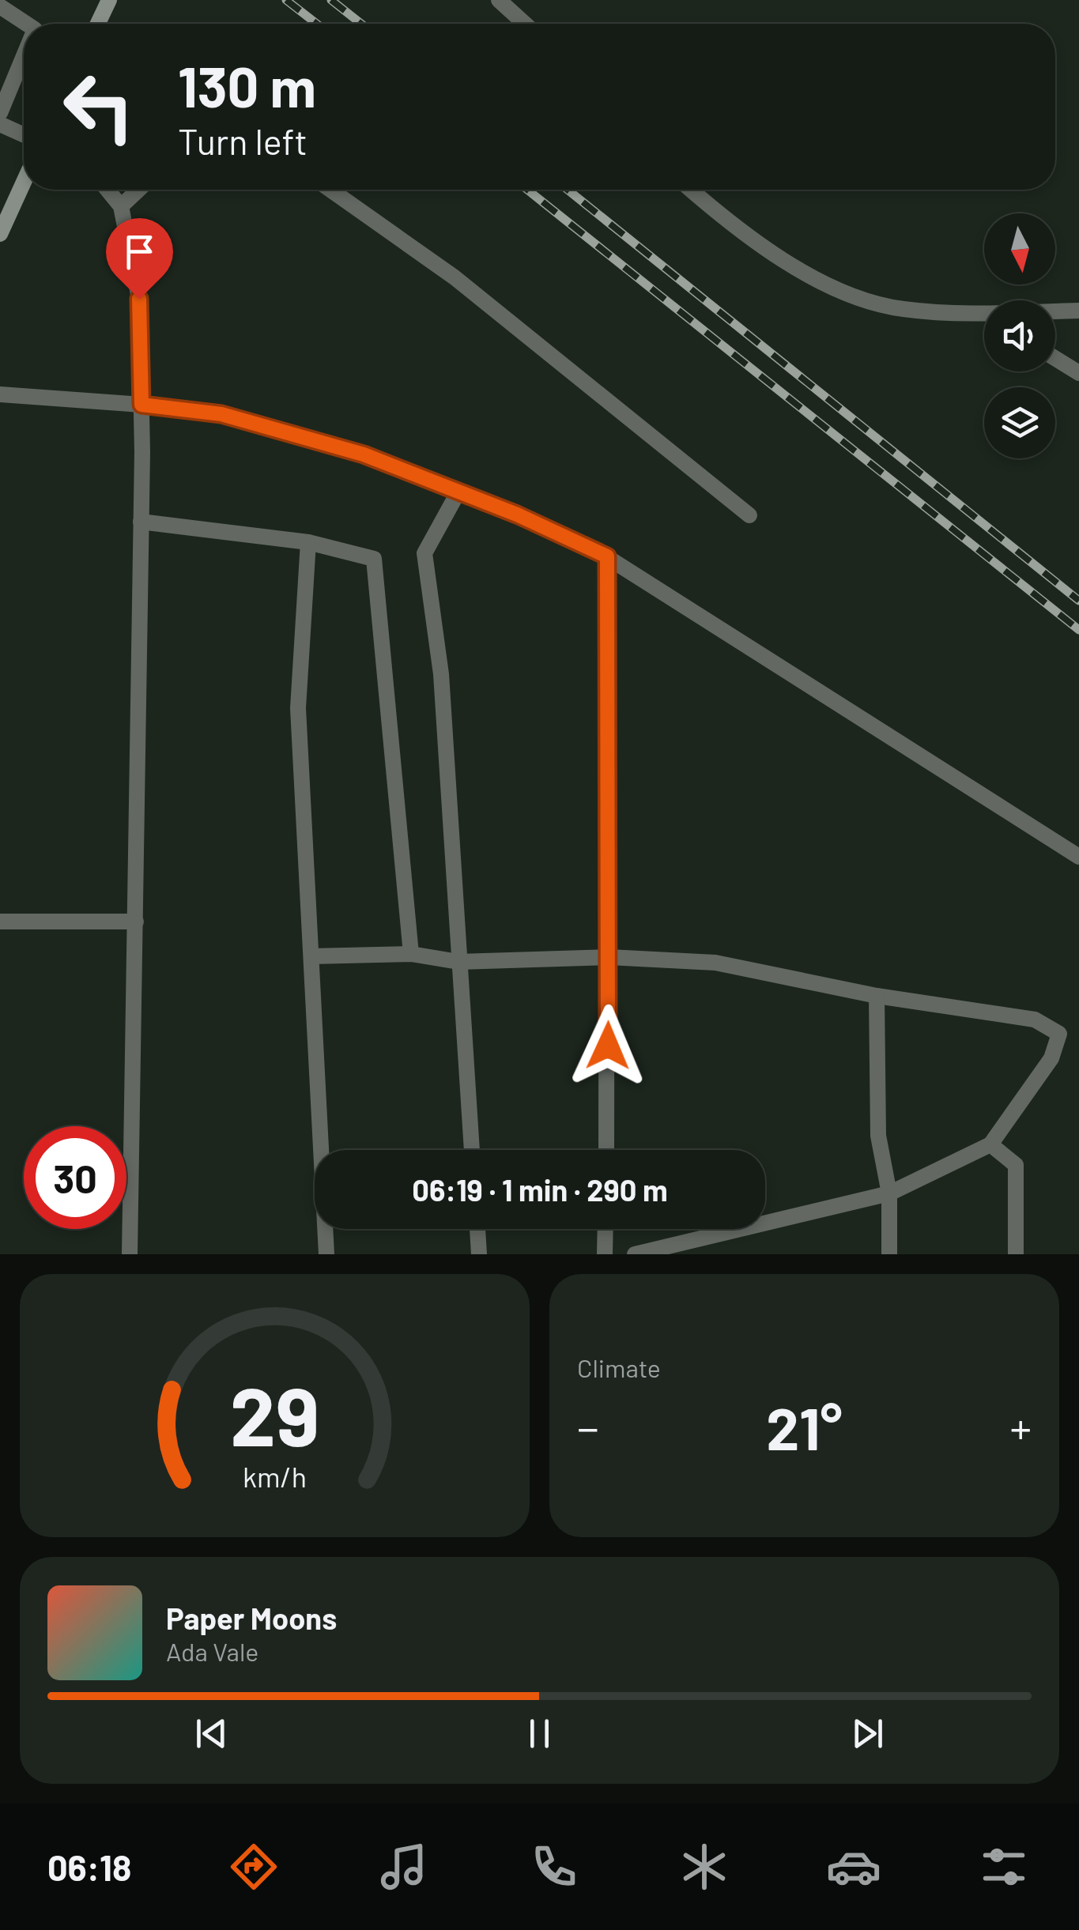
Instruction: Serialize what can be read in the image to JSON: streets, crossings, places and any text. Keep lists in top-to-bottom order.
{
  "north": "bottom",
  "page": {
    "turn": ["130 m", "Turn left"],
    "limit": "30",
    "trip": "06:19 · 1 min · 290 m",
    "tile": "Climate",
    "heat": ["−", "21°", "+"],
    "song": ["Paper Moons", "Ada Vale"],
    "tabs": "06:18",
    "gauge": ["29", "km/h"]
  }
}
